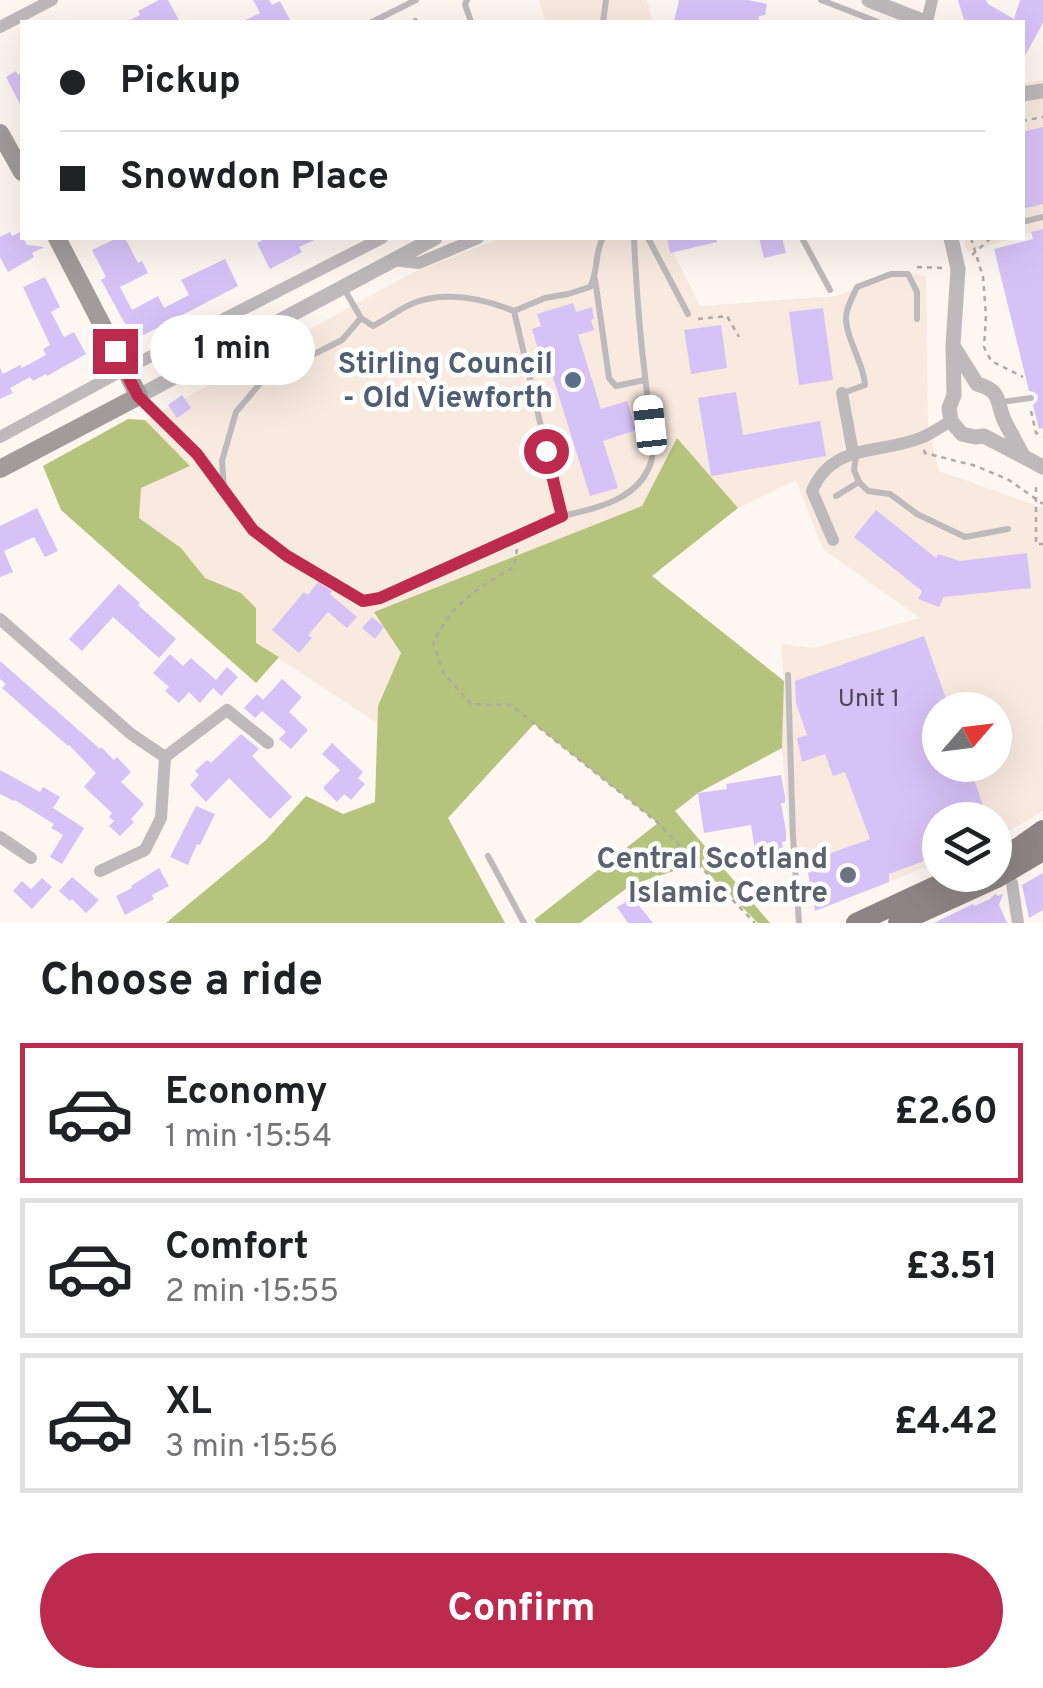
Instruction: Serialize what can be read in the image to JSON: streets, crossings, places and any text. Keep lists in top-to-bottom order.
{
  "places": ["Stirling Council - Old Viewforth", "Central Scotland Islamic Centre"],
  "house_numbers": ["Unit 1"],
  "north": "top right",
  "page": {
    "banner": ["Pickup", "Snowdon Place"],
    "bubble": "1 min",
    "heading": "Choose a ride",
    "list": [
      {
        "name": "Economy",
        "note": "1 min · 15:54",
        "value": "£2.60"
      },
      {
        "name": "Comfort",
        "note": "2 min · 15:55",
        "value": "£3.51"
      },
      {
        "name": "XL",
        "note": "3 min · 15:56",
        "value": "£4.42"
      }
    ],
    "buttons": "Confirm"
  }
}
